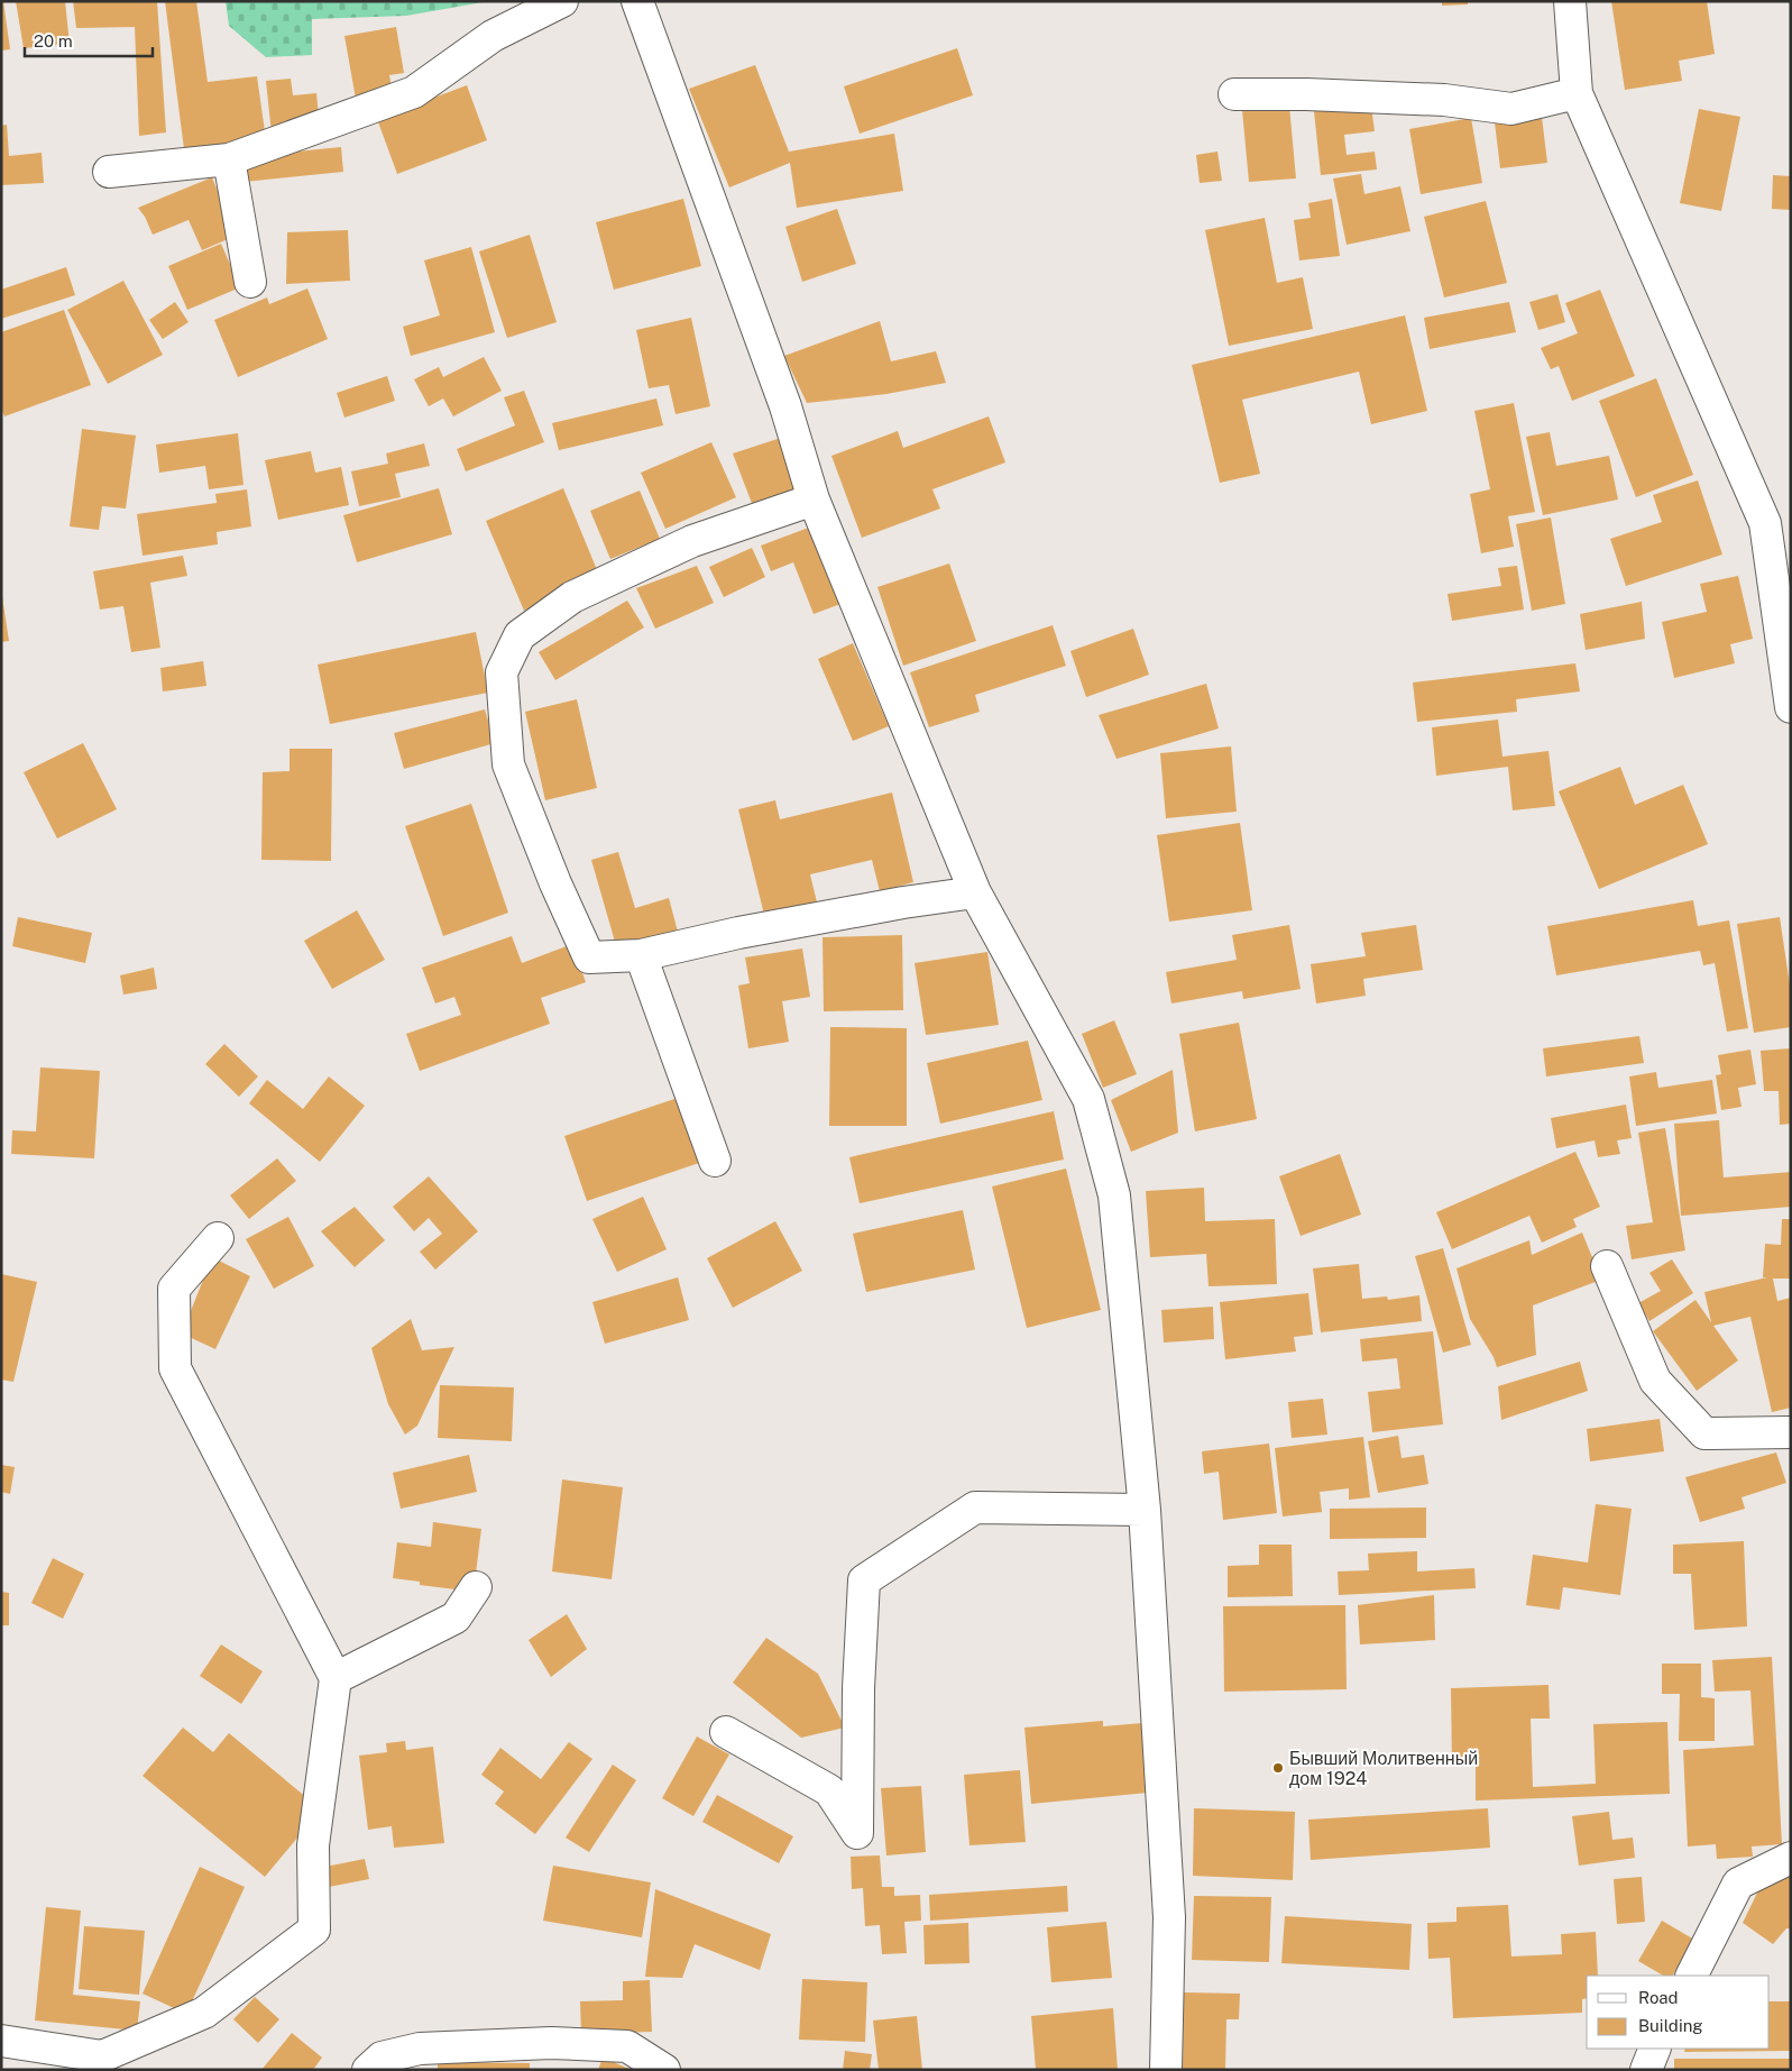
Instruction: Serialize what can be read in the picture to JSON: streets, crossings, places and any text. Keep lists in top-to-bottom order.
{
  "places": ["Бывший Молитвенный дом 1924"],
  "legend": ["Road", "Building"],
  "scale_bar": "20 m"
}
